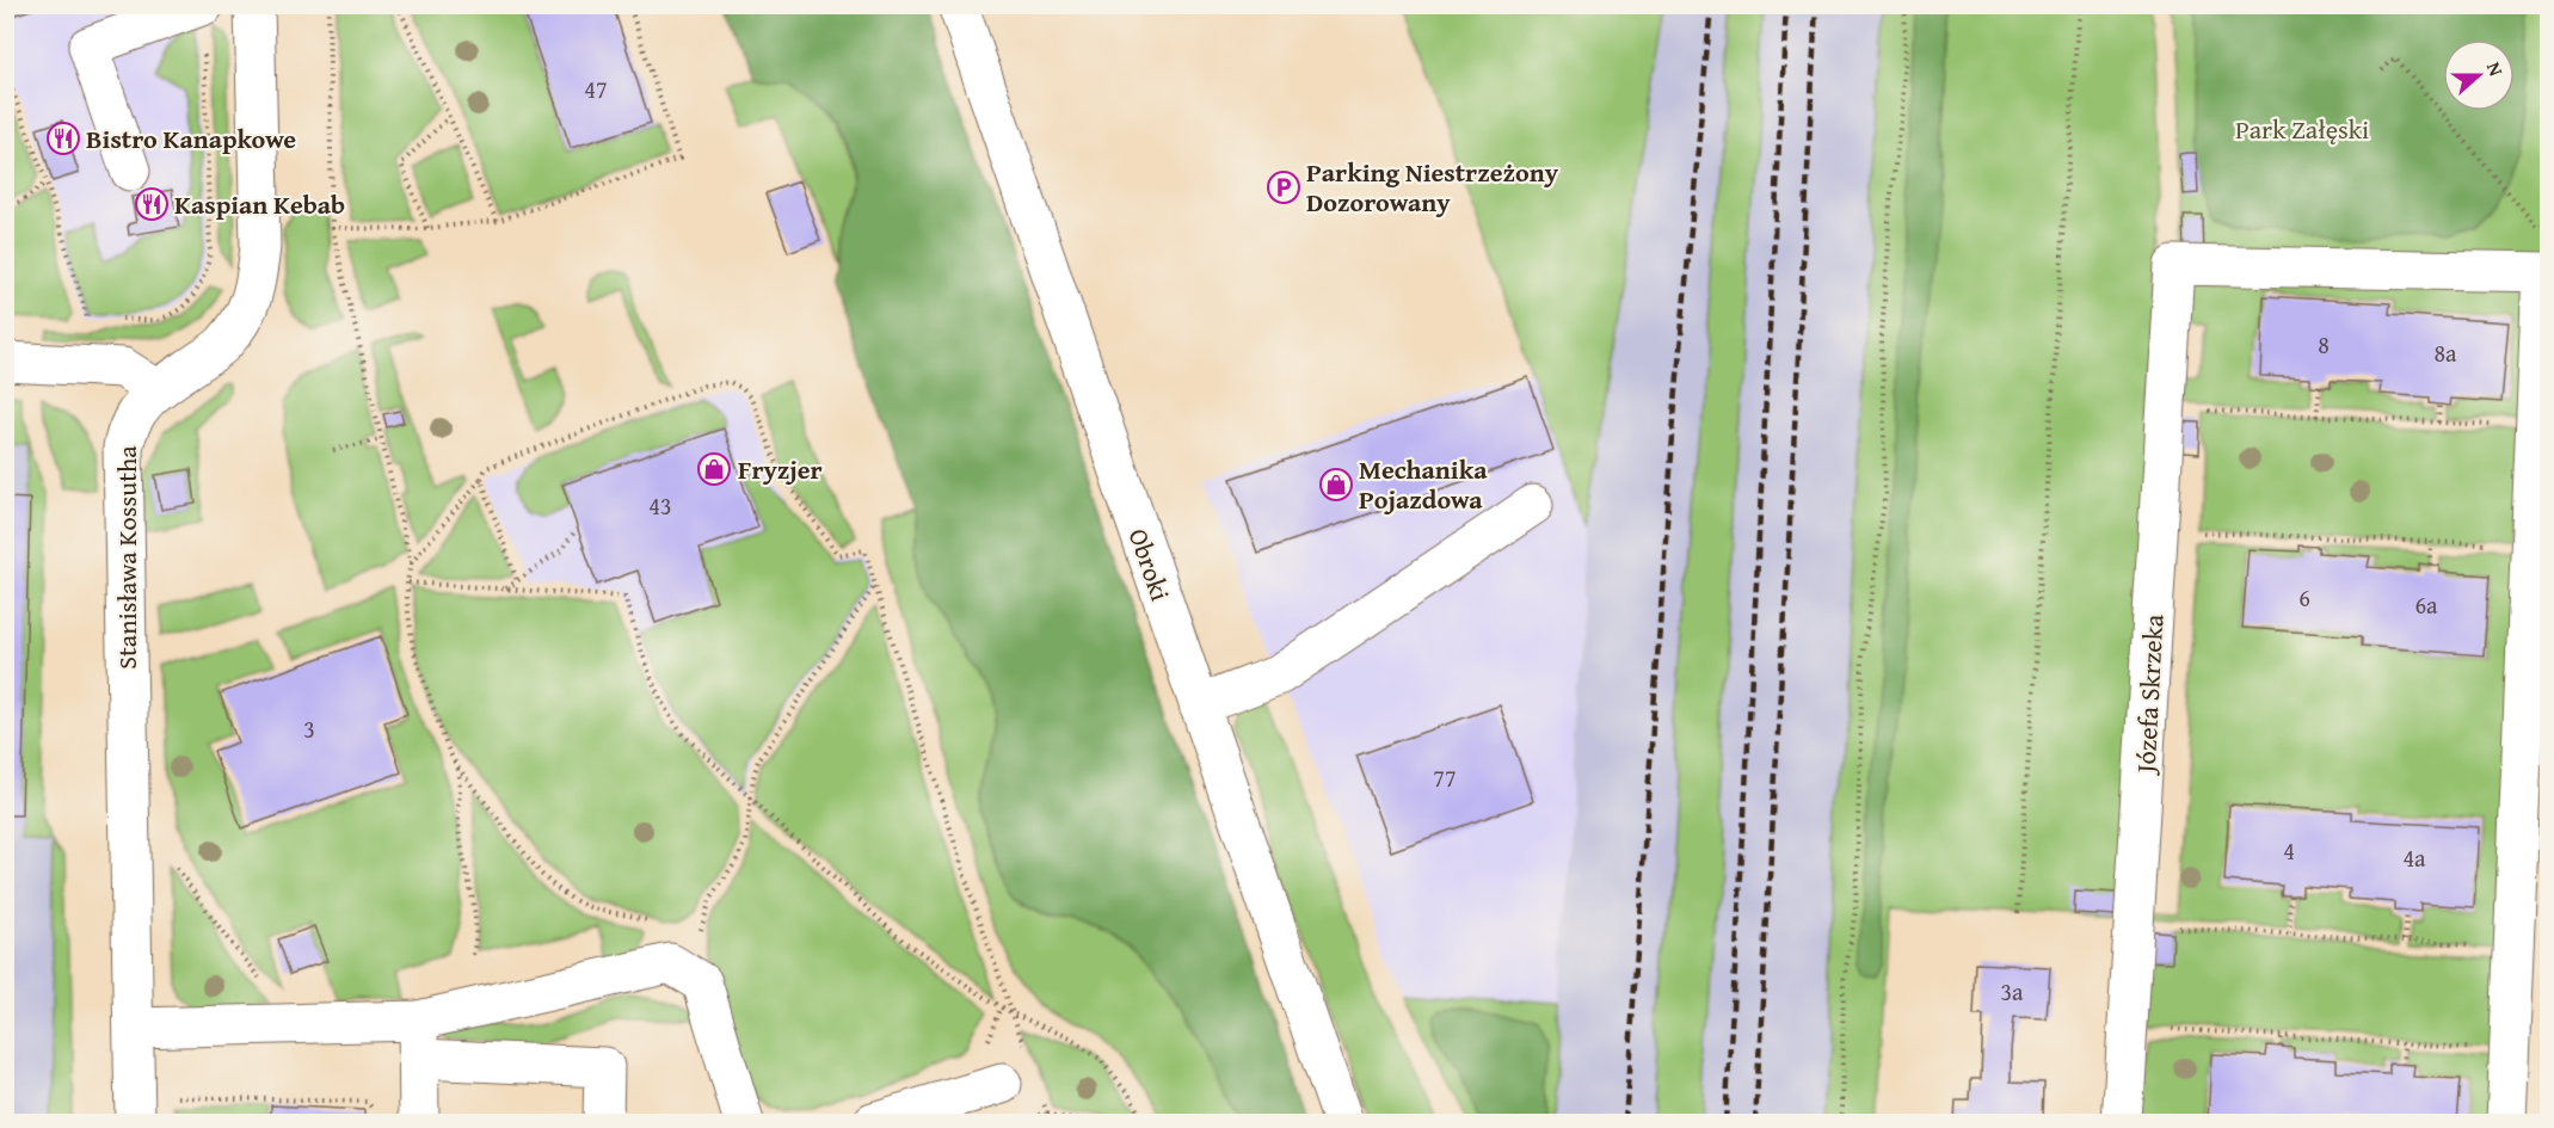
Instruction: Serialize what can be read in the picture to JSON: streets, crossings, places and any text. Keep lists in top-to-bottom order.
{
  "streets": {
    "street": ["Stanisława Kossutha", "Obroki", "Józefa Skrzeka"]
  },
  "parks": ["Park Załęski"],
  "places": {
    "restaurant": ["Bistro Kanapkowe", "Kaspian Kebab"],
    "parking": ["Parking Niestrzeżony Dozorowany"],
    "shop": ["Fryzjer", "Mechanika Pojazdowa"]
  },
  "house_numbers": [
    "47",
    "8",
    "8a",
    "43",
    "6",
    "6a",
    "3",
    "77",
    "4",
    "4a",
    "3a"
  ],
  "north": "right"
}
